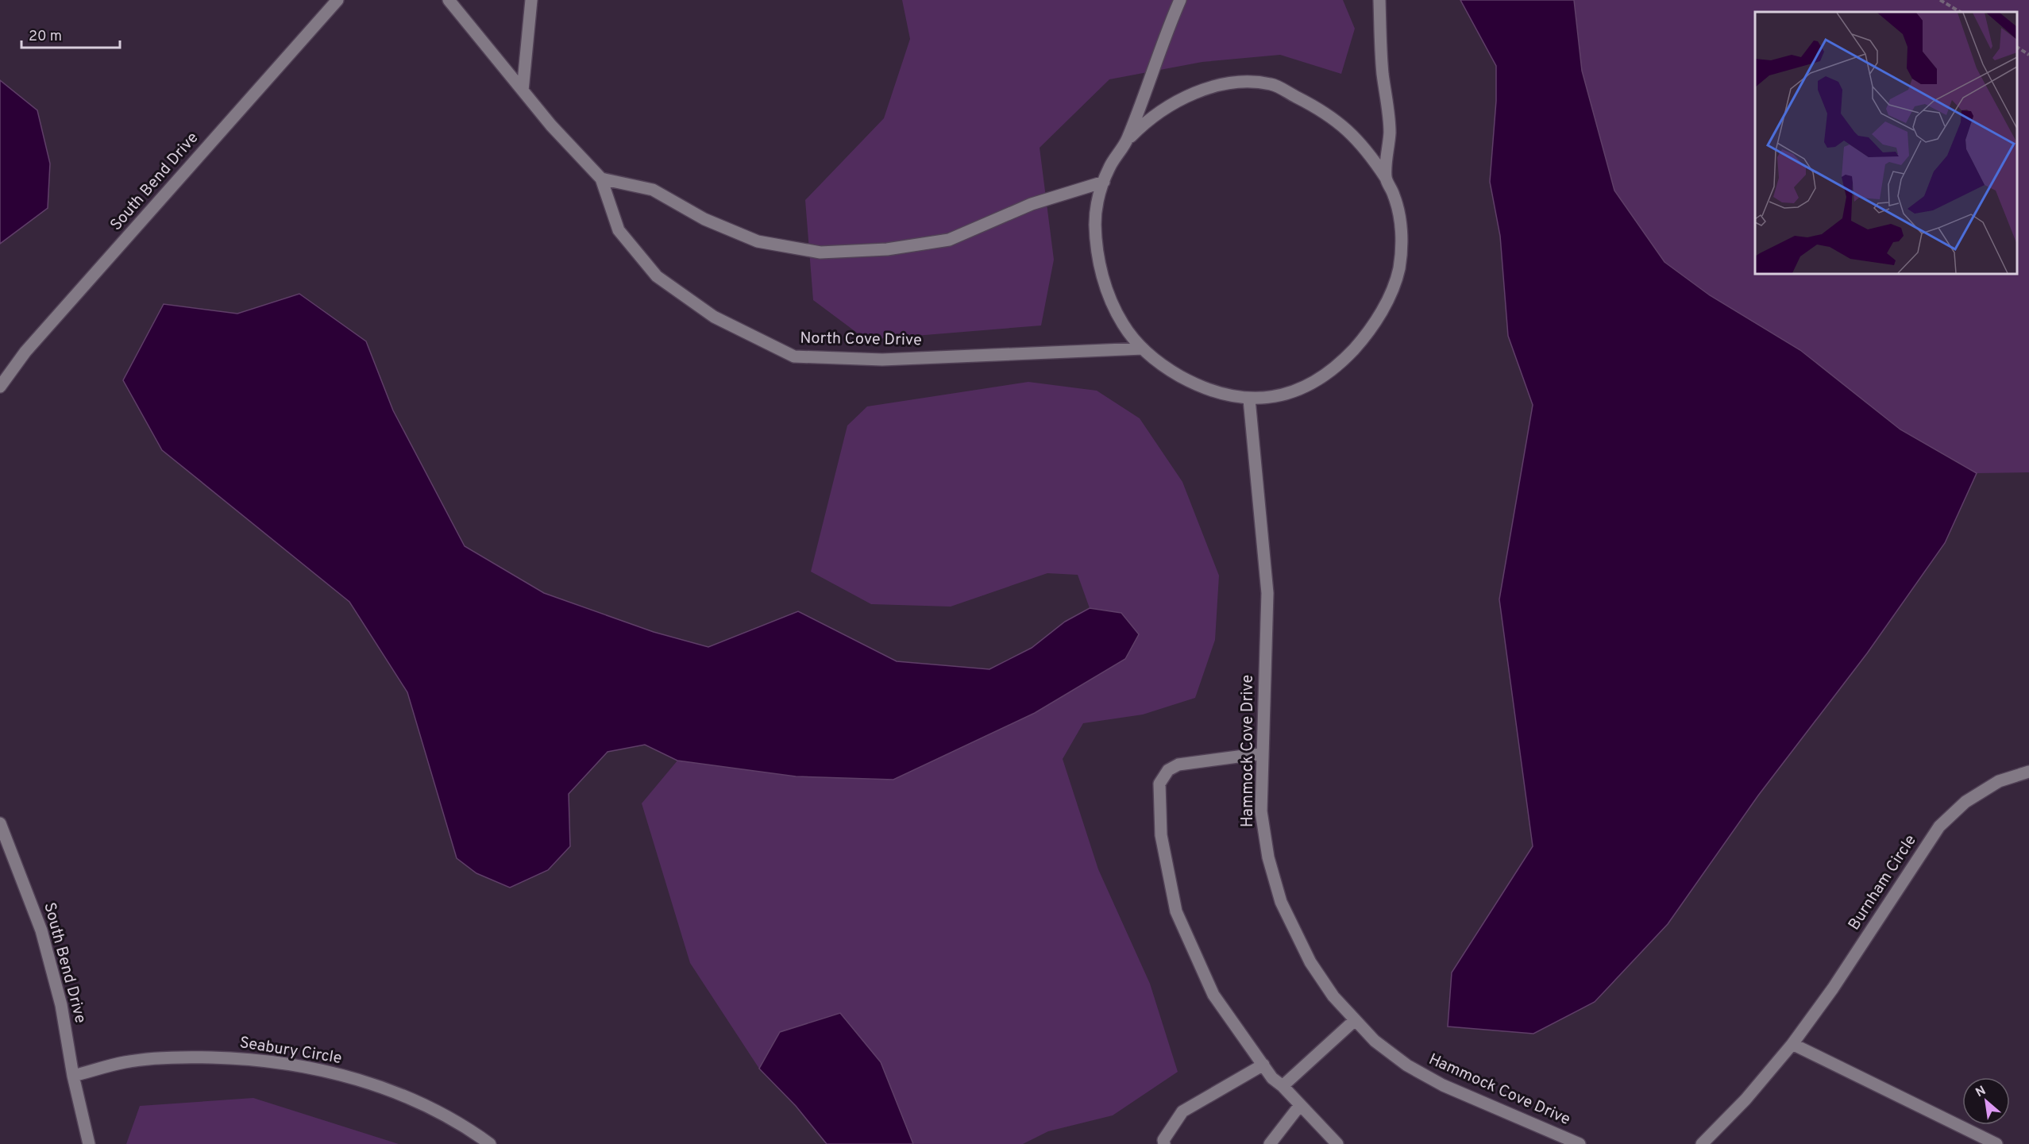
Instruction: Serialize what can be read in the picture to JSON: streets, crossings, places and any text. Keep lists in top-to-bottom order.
{
  "streets": {
    "street": [
      "South Bend Drive",
      "North Cove Drive",
      "Hammock Cove Drive",
      "Burnham Circle",
      "Seabury Circle"
    ]
  },
  "crossings": [
    ["South Bend Drive", "Seabury Circle"]
  ],
  "scale_bar": "20 m",
  "north": "top left"
}
